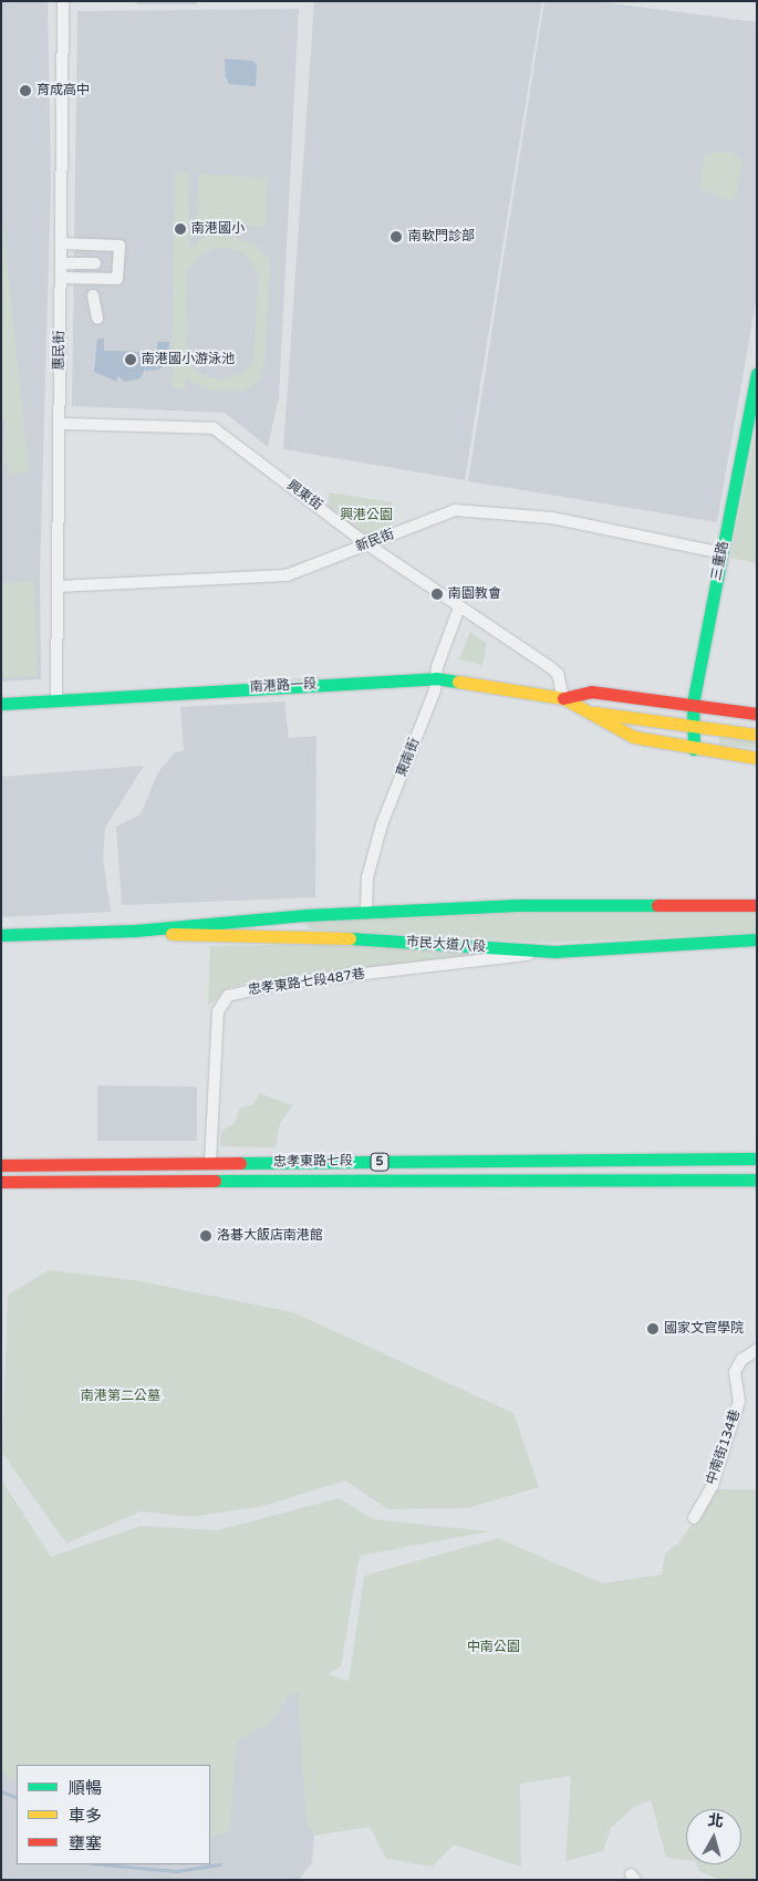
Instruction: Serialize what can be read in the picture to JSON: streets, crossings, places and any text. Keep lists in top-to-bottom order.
{
  "streets": {
    "main road": [
      "三重路",
      "南港路一段",
      "市民大道八段",
      "忠孝東路七段",
      "5"
    ],
    "street": [
      "惠民街",
      "興東街",
      "新民街",
      "東南街",
      "忠孝東路七段487巷",
      "中南街134巷"
    ]
  },
  "crossings": [
    ["惠民街", "興東街"],
    ["惠民街", "新民街"],
    ["惠民街", "南港路一段"],
    ["興東街", "新民街"],
    ["興東街", "南港路一段"],
    ["興東街", "東南街"],
    ["新民街", "三重路"],
    ["三重路", "南港路一段"],
    ["南港路一段", "東南街"],
    ["東南街", "市民大道八段"],
    ["市民大道八段", "忠孝東路七段487巷"],
    ["忠孝東路七段487巷", "忠孝東路七段"]
  ],
  "parks": ["興港公園", "南港第二公墓", "中南公園"],
  "places": [
    "育成高中",
    "南港國小",
    "南軟門診部",
    "南港國小游泳池",
    "南園教會",
    "洛碁大飯店南港館",
    "國家文官學院"
  ],
  "legend": ["順暢", "車多", "壅塞"],
  "north": "top"
}
